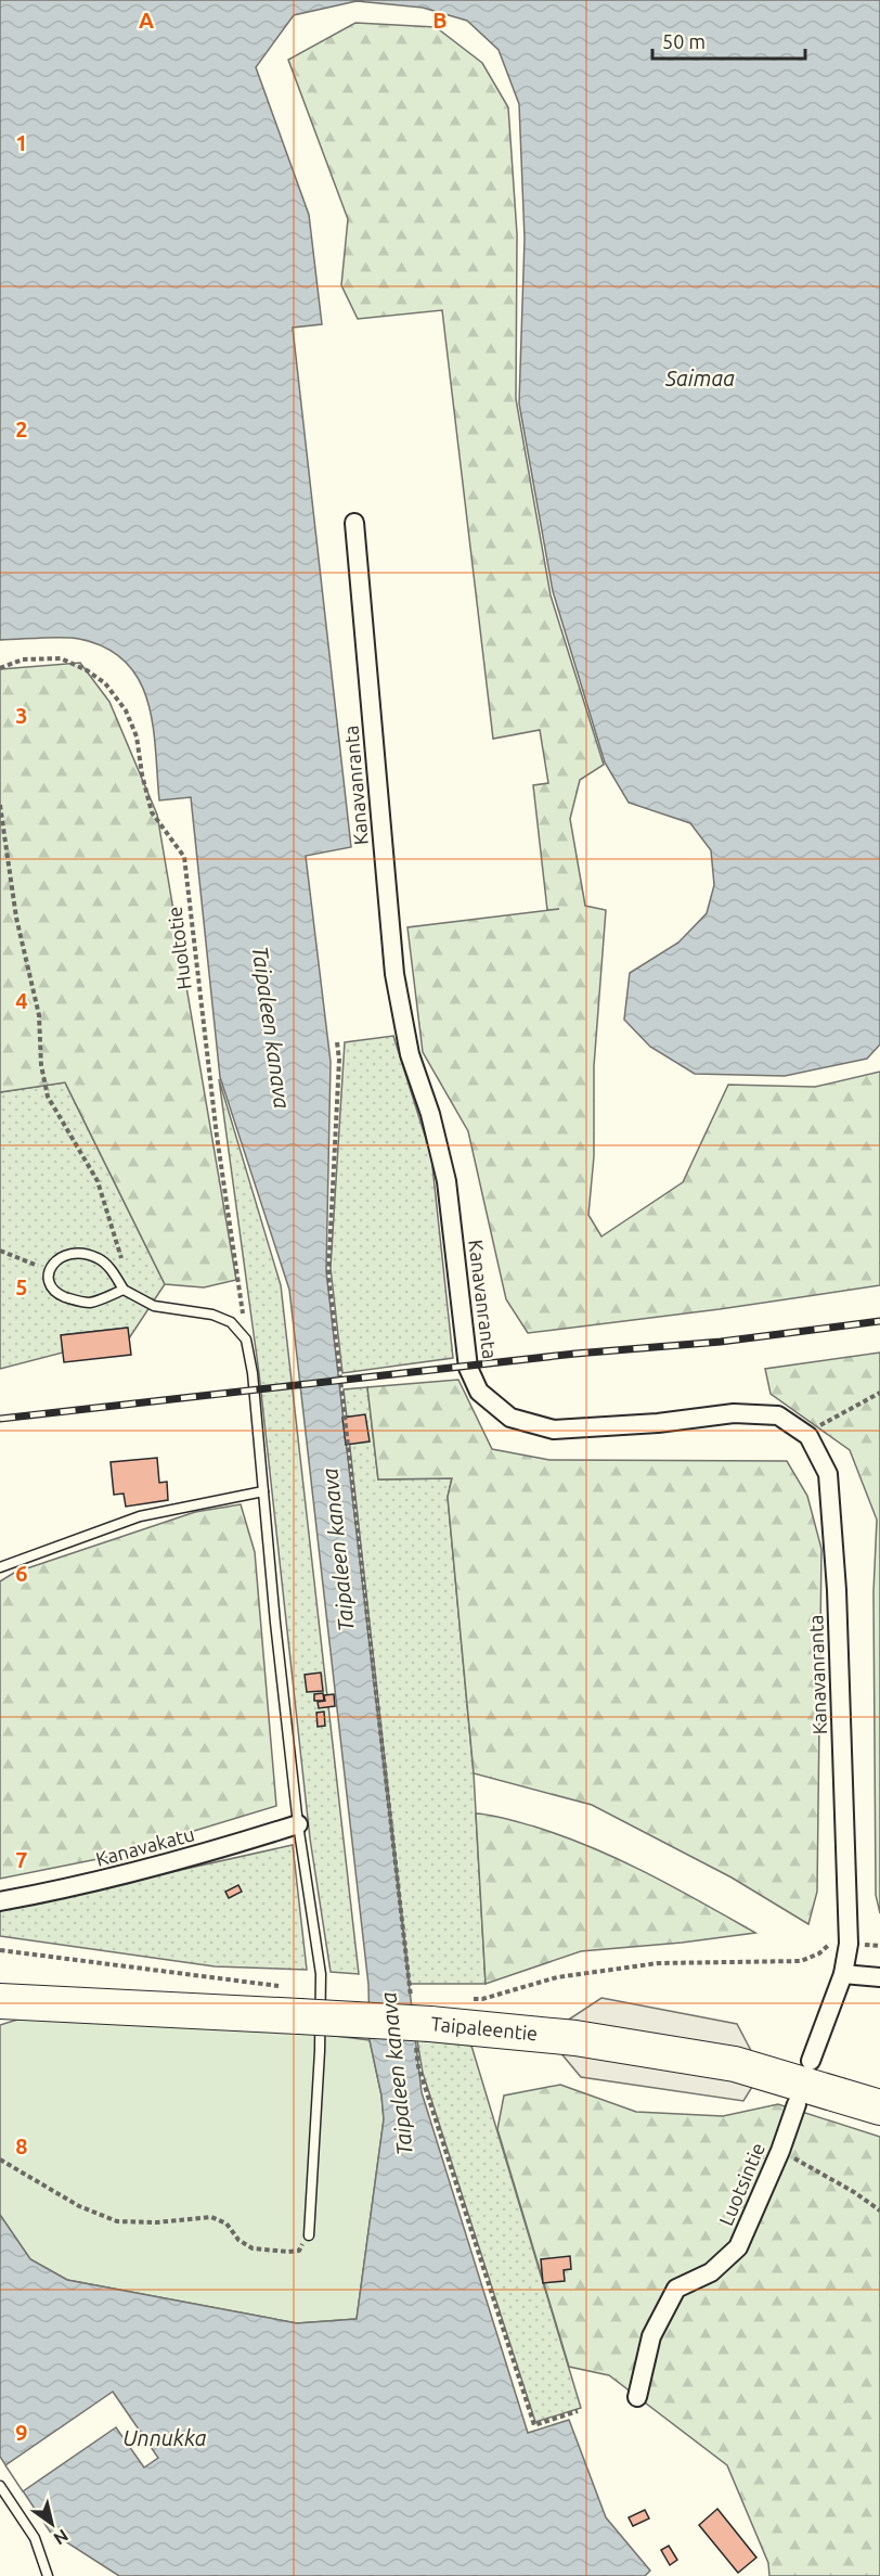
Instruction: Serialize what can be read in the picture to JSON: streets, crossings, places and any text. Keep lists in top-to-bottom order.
{
  "streets": {
    "highway": ["Taipaleentie"],
    "street": ["Kanavanranta", "Kanavakatu", "Luotsintie"],
    "path": ["Huoltotie"]
  },
  "water": ["Saimaa", "Taipaleen kanava", "Unnukka"],
  "scale_bar": "50 m",
  "north": "bottom right",
  "grid": {
    "columns": ["A", "B"],
    "rows": [
      "1",
      "2",
      "3",
      "4",
      "5",
      "6",
      "7",
      "8",
      "9"
    ]
  }
}
